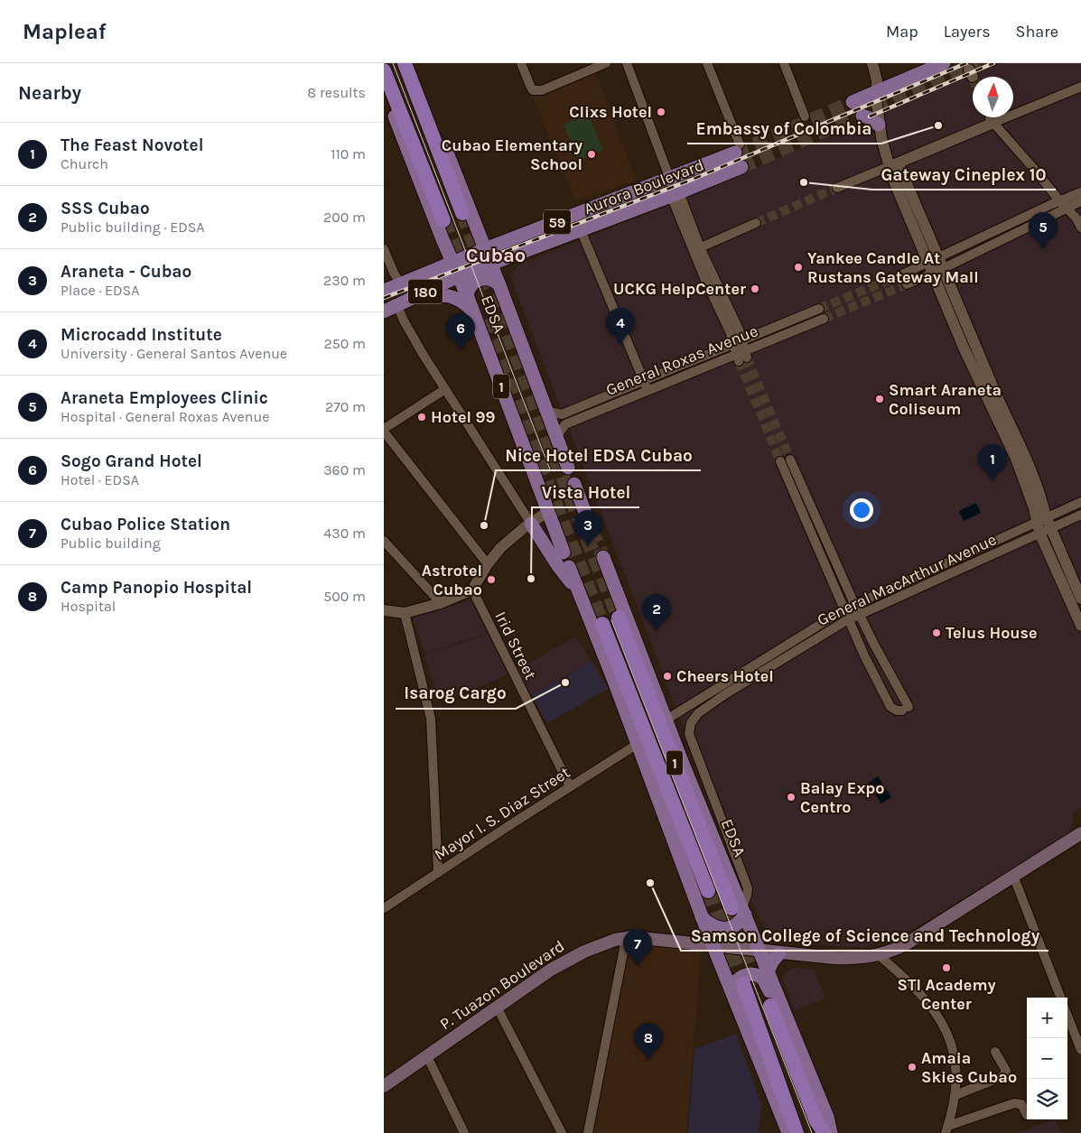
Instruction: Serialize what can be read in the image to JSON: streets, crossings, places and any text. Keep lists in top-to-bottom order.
{
  "streets": {
    "highway": ["EDSA", "1"],
    "main road": [
      "Aurora Boulevard",
      "59",
      "180",
      "P. Tuazon Boulevard"
    ],
    "street": [
      "General Roxas Avenue",
      "General MacArthur Avenue",
      "Irid Street",
      "Mayor I. S. Diaz Street"
    ]
  },
  "crossings": [
    ["Aurora Boulevard", "EDSA"],
    ["EDSA", "General Roxas Avenue"],
    ["EDSA", "General MacArthur Avenue"],
    ["EDSA", "P. Tuazon Boulevard"],
    ["1", "Mayor I. S. Diaz Street"],
    ["1", "P. Tuazon Boulevard"],
    ["Irid Street", "Mayor I. S. Diaz Street"]
  ],
  "districts": ["Cubao"],
  "places": [
    "Clixs Hotel",
    "Embassy of Colombia",
    "Cubao Elementary School",
    "Gateway Cineplex 10",
    "Yankee Candle At Rustans Gateway Mall",
    "UCKG HelpCenter",
    "Smart Araneta Coliseum",
    "Hotel 99",
    "Nice Hotel EDSA Cubao",
    "Vista Hotel",
    "Astrotel Cubao",
    "Telus House",
    "Cheers Hotel",
    "Isarog Cargo",
    "Balay Expo Centro",
    "Samson College of Science and Technology",
    "STI Academy Center",
    "Amaia Skies Cubao"
  ],
  "north": "top",
  "page": {
    "header": "Mapleaf",
    "nav": ["Map", "Layers", "Share"],
    "heading": ["Nearby", "8 results"],
    "list": [
      {
        "mark": "1",
        "name": "The Feast Novotel",
        "note": "Church",
        "value": "110 m"
      },
      {
        "mark": "2",
        "name": "SSS Cubao",
        "note": "Public building · EDSA",
        "value": "200 m"
      },
      {
        "mark": "3",
        "name": "Araneta - Cubao",
        "note": "Place · EDSA",
        "value": "230 m"
      },
      {
        "mark": "4",
        "name": "Microcadd Institute",
        "note": "University · General Santos Avenue",
        "value": "250 m"
      },
      {
        "mark": "5",
        "name": "Araneta Employees Clinic",
        "note": "Hospital · General Roxas Avenue",
        "value": "270 m"
      },
      {
        "mark": "6",
        "name": "Sogo Grand Hotel",
        "note": "Hotel · EDSA",
        "value": "360 m"
      },
      {
        "mark": "7",
        "name": "Cubao Police Station",
        "note": "Public building",
        "value": "430 m"
      },
      {
        "mark": "8",
        "name": "Camp Panopio Hospital",
        "note": "Hospital",
        "value": "500 m"
      }
    ],
    "pins": [
      "5",
      "4",
      "6",
      "1",
      "3",
      "2",
      "7",
      "8"
    ],
    "map_buttons": ["+", "−"]
  }
}
